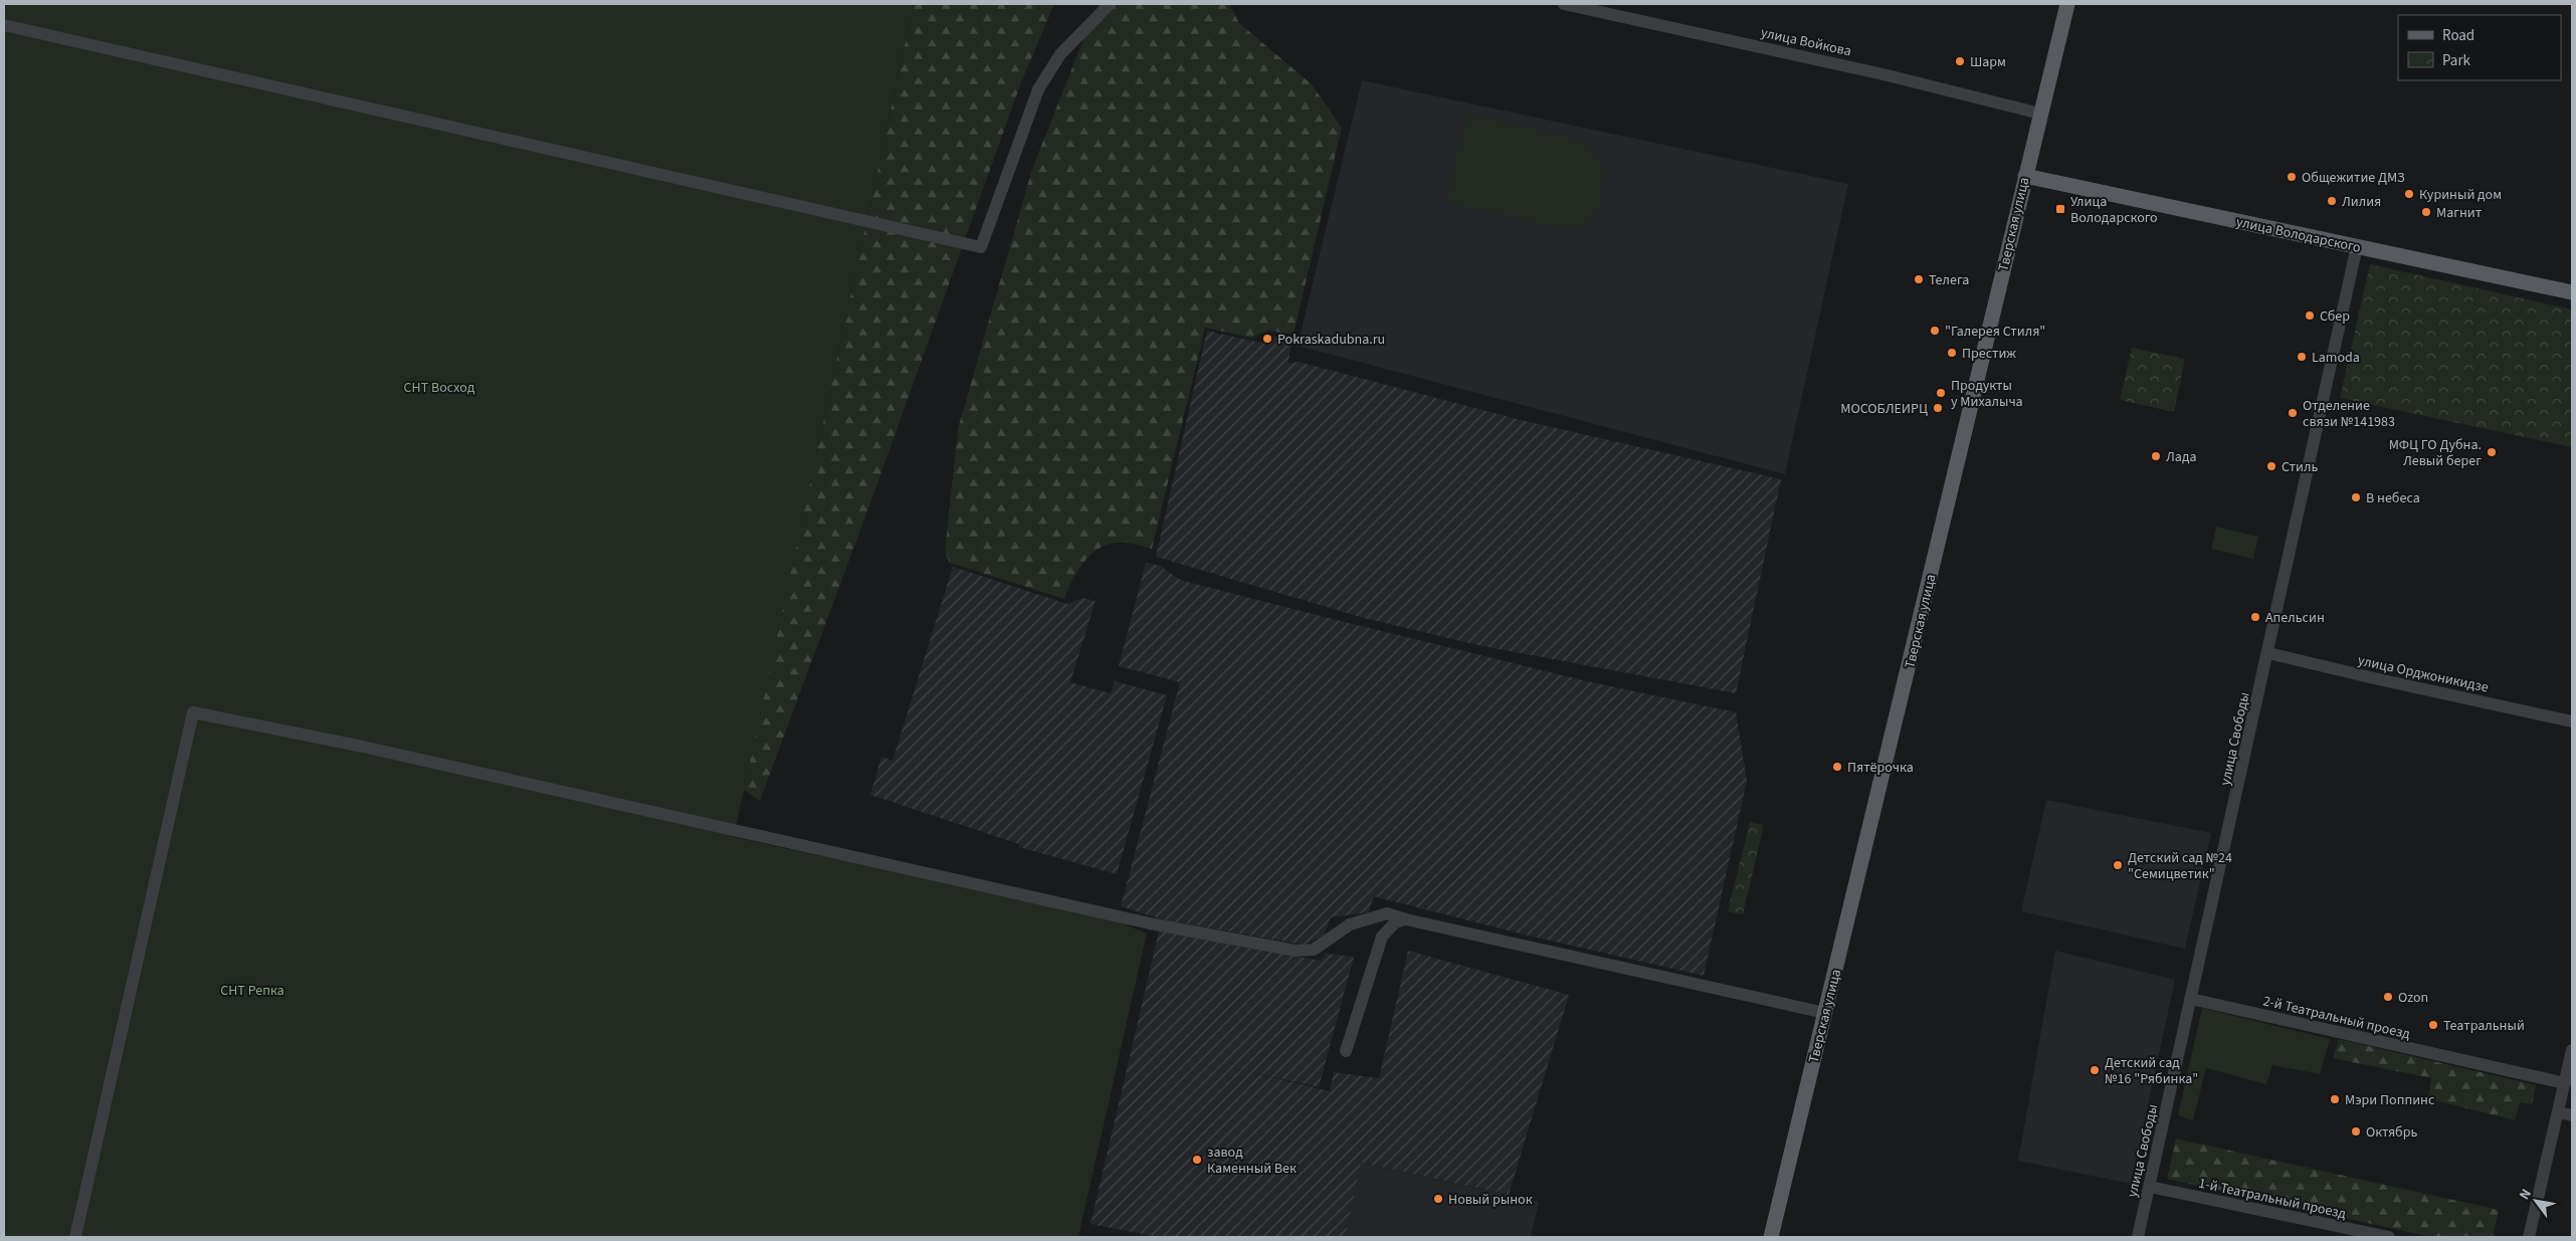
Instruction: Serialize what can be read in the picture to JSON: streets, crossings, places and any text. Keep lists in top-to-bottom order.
{
  "streets": {
    "main road": ["Тверская улица", "улица Володарского"],
    "street": [
      "улица Войкова",
      "улица Орджоникидзе",
      "улица Свободы",
      "2-й Театральный проезд",
      "1-й Театральный проезд"
    ]
  },
  "crossings": [
    ["улица Войкова", "Тверская улица"],
    ["Тверская улица", "улица Володарского"],
    ["улица Володарского", "улица Свободы"],
    ["улица Орджоникидзе", "улица Свободы"],
    ["улица Свободы", "2-й Театральный проезд"],
    ["улица Свободы", "1-й Театральный проезд"]
  ],
  "parks": ["СНТ Восход", "СНТ Репка"],
  "places": {
    "other": [
      "Шарм",
      "Общежитие ДМЗ",
      "Куриный дом",
      "Лилия",
      "Магнит",
      "Телега",
      "Сбер",
      "\"Галерея Стиля\"",
      "Pokraskadubna.ru",
      "Престиж",
      "Lamoda",
      "Продукты у Михалыча",
      "МОСОБЛЕИРЦ",
      "Отделение связи №141983",
      "МФЦ ГО Дубна. Левый берег",
      "Лада",
      "Стиль",
      "В небеса",
      "Апельсин",
      "Пятёрочка",
      "Детский сад №24 \"Семицветик\"",
      "Ozon",
      "Театральный",
      "Детский сад №16 \"Рябинка\"",
      "Мэри Поппинс",
      "Октябрь",
      "завод Каменный Век",
      "Новый рынок"
    ],
    "transit": ["Улица Володарского"]
  },
  "legend": ["Road", "Park"],
  "north": "top left"
}
